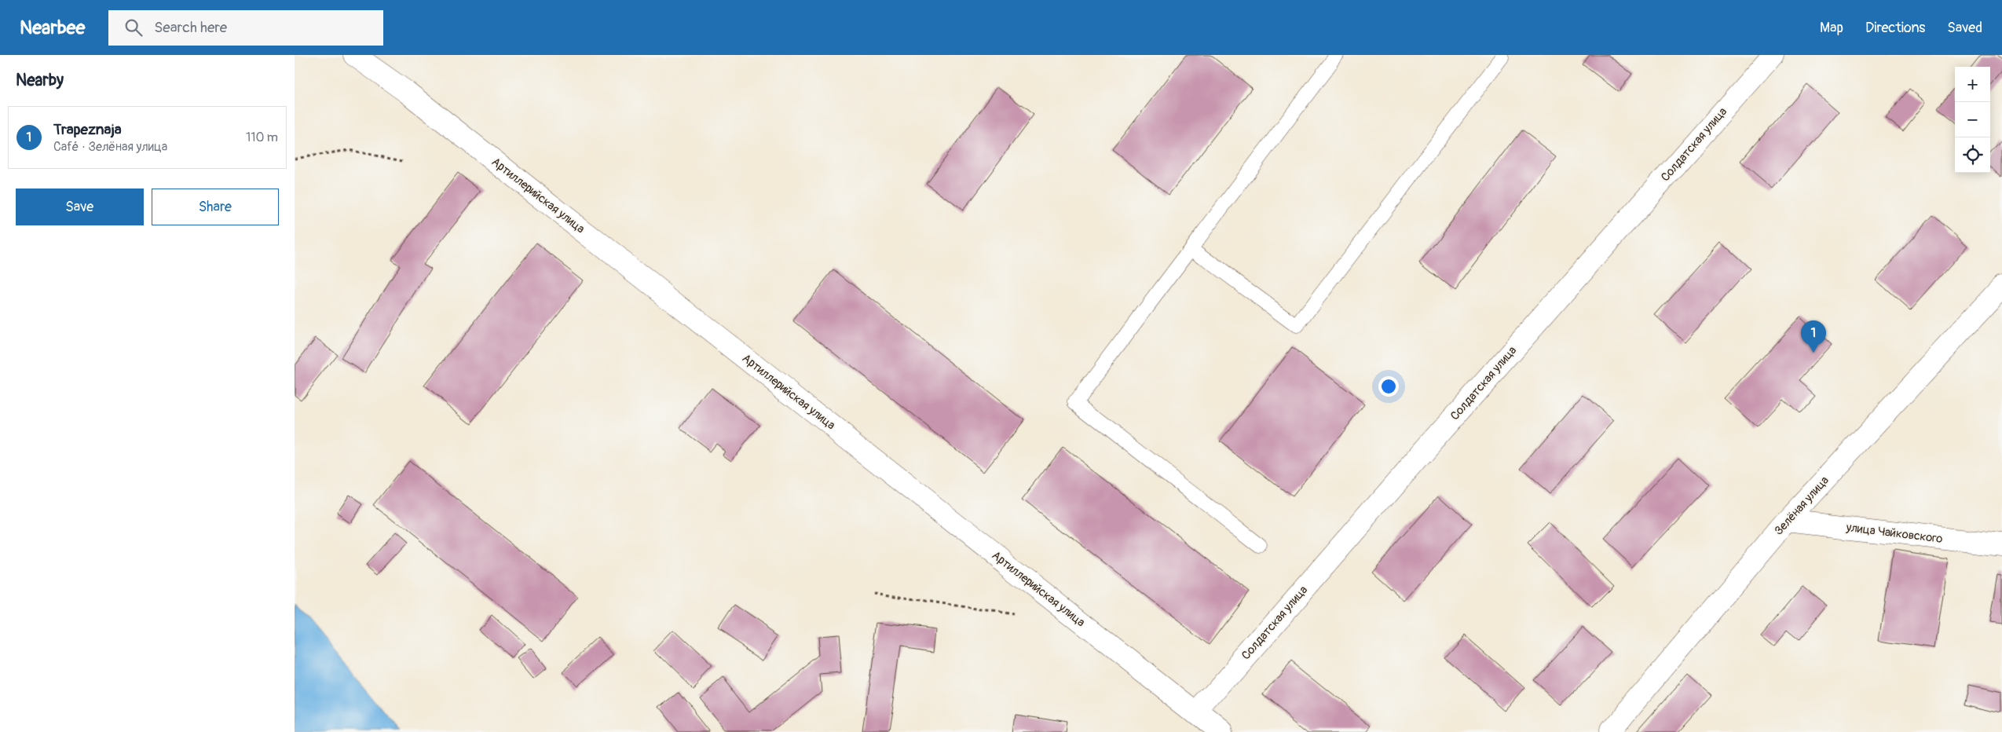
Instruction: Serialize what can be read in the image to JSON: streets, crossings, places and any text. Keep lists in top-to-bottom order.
{
  "streets": {
    "street": [
      "Солдатская улица",
      "Артиллерийская улица",
      "Зелёная улица",
      "улица Чайковского"
    ]
  },
  "crossings": [
    ["Солдатская улица", "Артиллерийская улица"],
    ["Зелёная улица", "улица Чайковского"]
  ],
  "page": {
    "header": "Nearbee",
    "search": "Search here",
    "nav": ["Map", "Directions", "Saved"],
    "heading": "Nearby",
    "map_buttons": ["+", "−"],
    "list": [
      {
        "mark": "1",
        "name": "Trapeznaja",
        "note": "Café · Зелёная улица",
        "value": "110 m"
      }
    ],
    "buttons": ["Save", "Share"],
    "pins": "1"
  }
}
